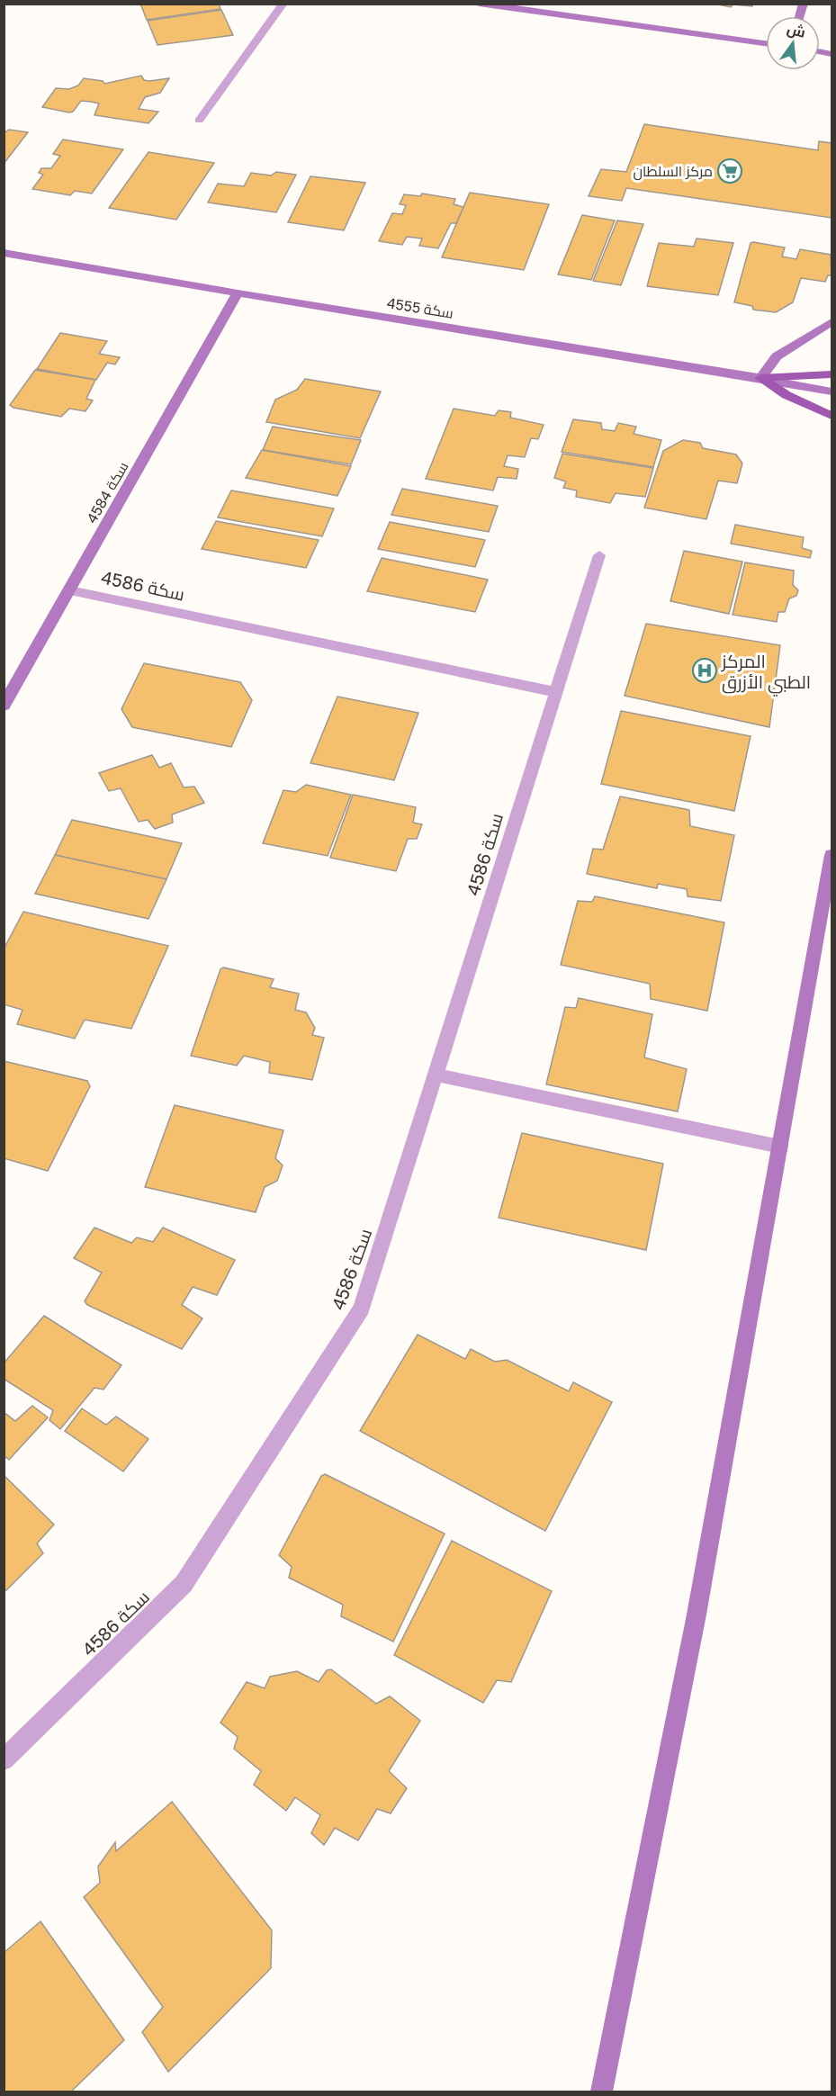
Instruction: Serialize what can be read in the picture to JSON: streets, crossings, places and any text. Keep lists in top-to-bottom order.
{
  "streets": {
    "street": ["سكة 4555", "سكة 4584", "سكة 4586"]
  },
  "crossings": [
    ["سكة 4555", "سكة 4584"],
    ["سكة 4584", "سكة 4586"]
  ],
  "places": {
    "supermarket": ["مركز السلطان"],
    "hospital": ["المركز الطبي الأزرق"]
  },
  "north": "top"
}
